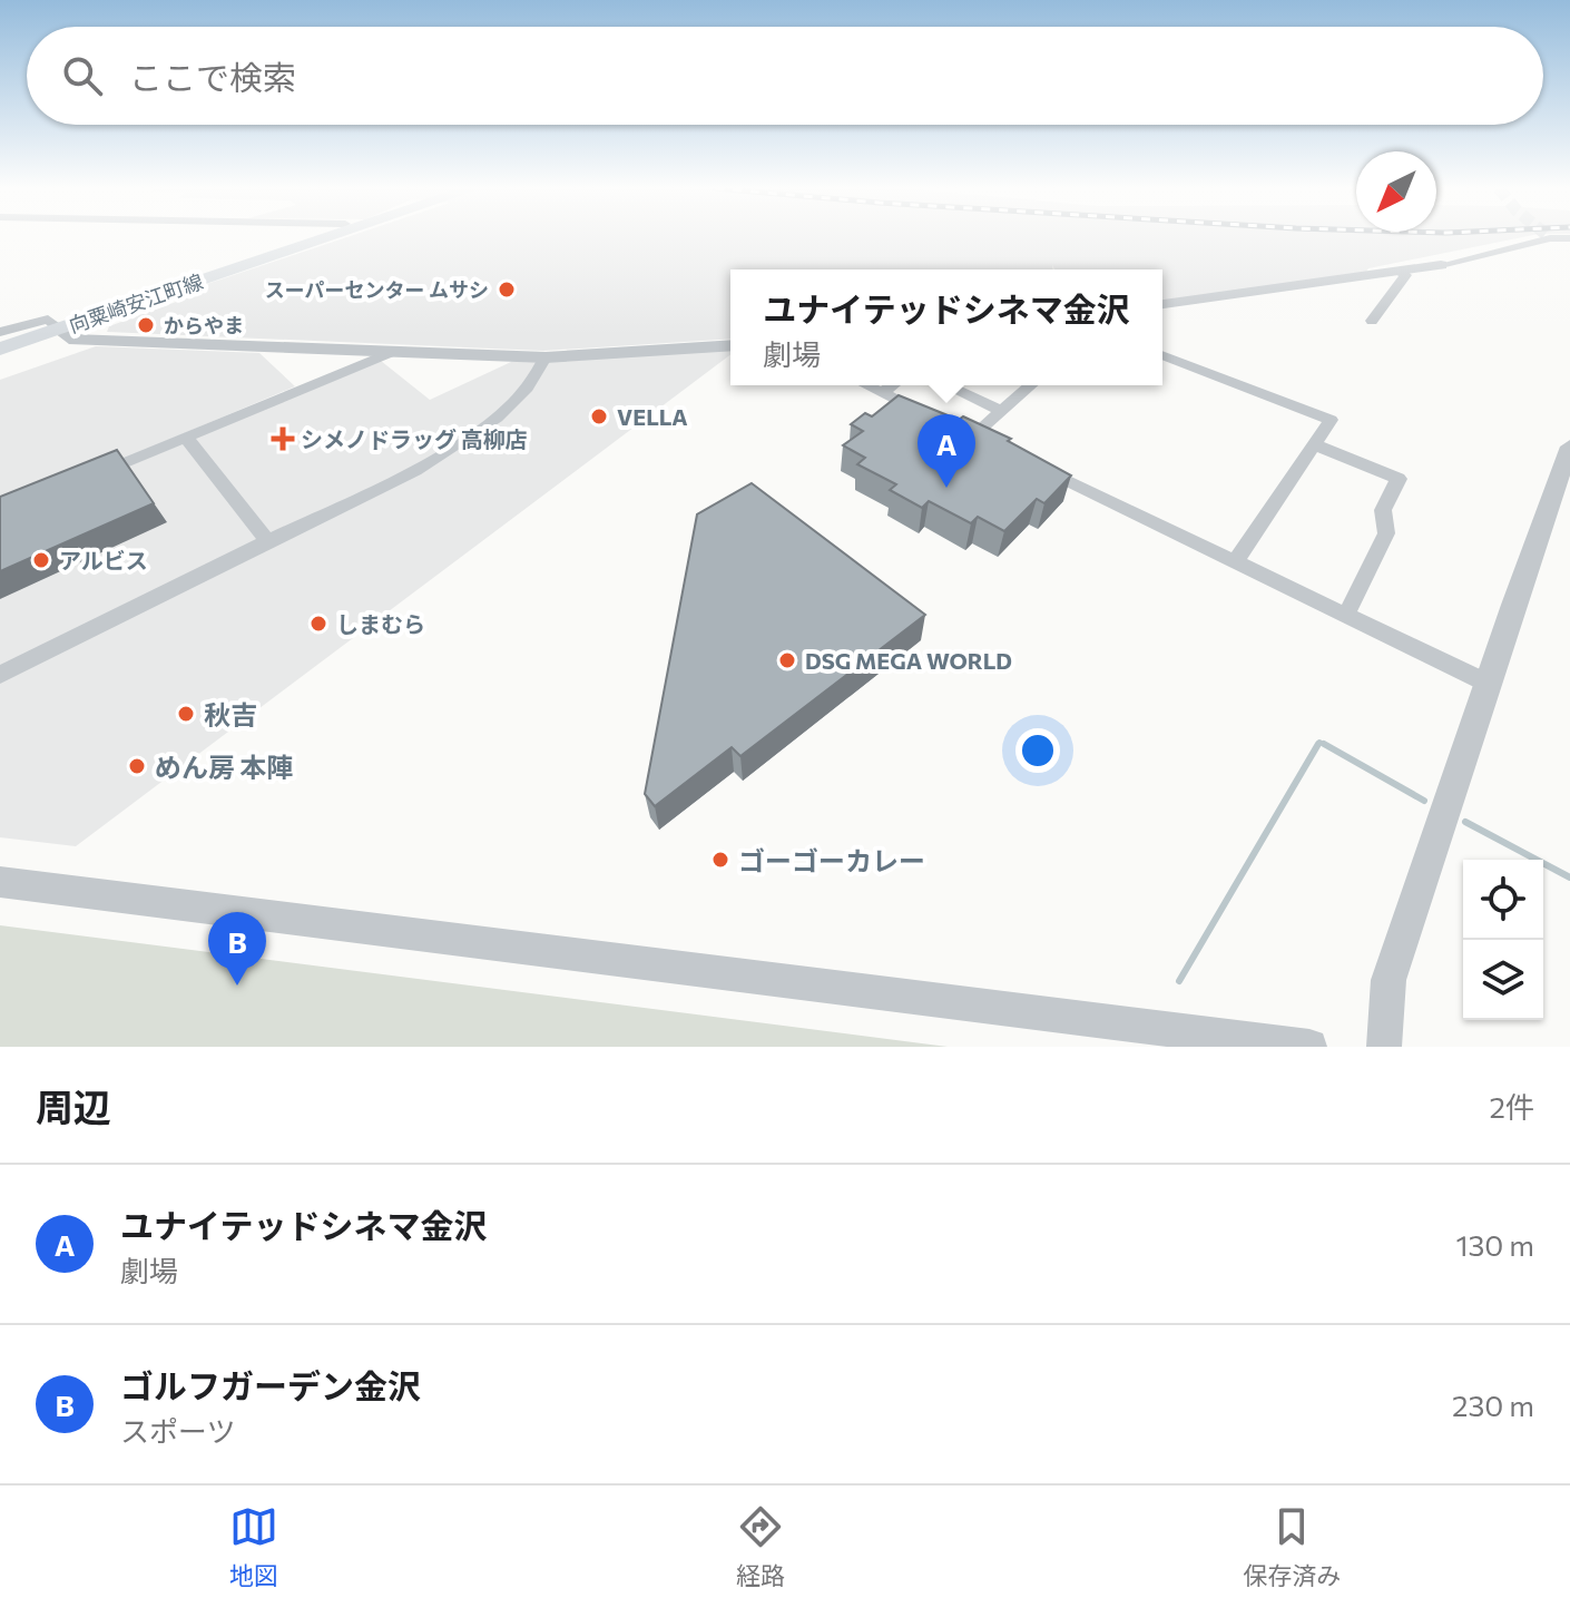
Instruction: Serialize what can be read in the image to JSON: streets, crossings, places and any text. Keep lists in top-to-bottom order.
{
  "streets": {
    "main road": ["向粟崎安江町線"]
  },
  "places": {
    "other": [
      "スーパーセンター ムサシ",
      "からやま",
      "VELLA",
      "アルビス",
      "しまむら",
      "DSG MEGA WORLD",
      "秋吉",
      "めん房 本陣",
      "ゴーゴーカレー"
    ],
    "health": ["シメノドラッグ 高柳店"]
  },
  "north": "bottom left",
  "page": {
    "search": "ここで検索",
    "popup": ["ユナイテッドシネマ金沢", "劇場"],
    "pins": ["A", "B"],
    "heading": ["周辺", "2件"],
    "list": [
      {
        "mark": "A",
        "name": "ユナイテッドシネマ金沢",
        "note": "劇場",
        "value": "130 m"
      },
      {
        "mark": "B",
        "name": "ゴルフガーデン金沢",
        "note": "スポーツ",
        "value": "230 m"
      }
    ],
    "nav": ["地図", "経路", "保存済み"]
  }
}
